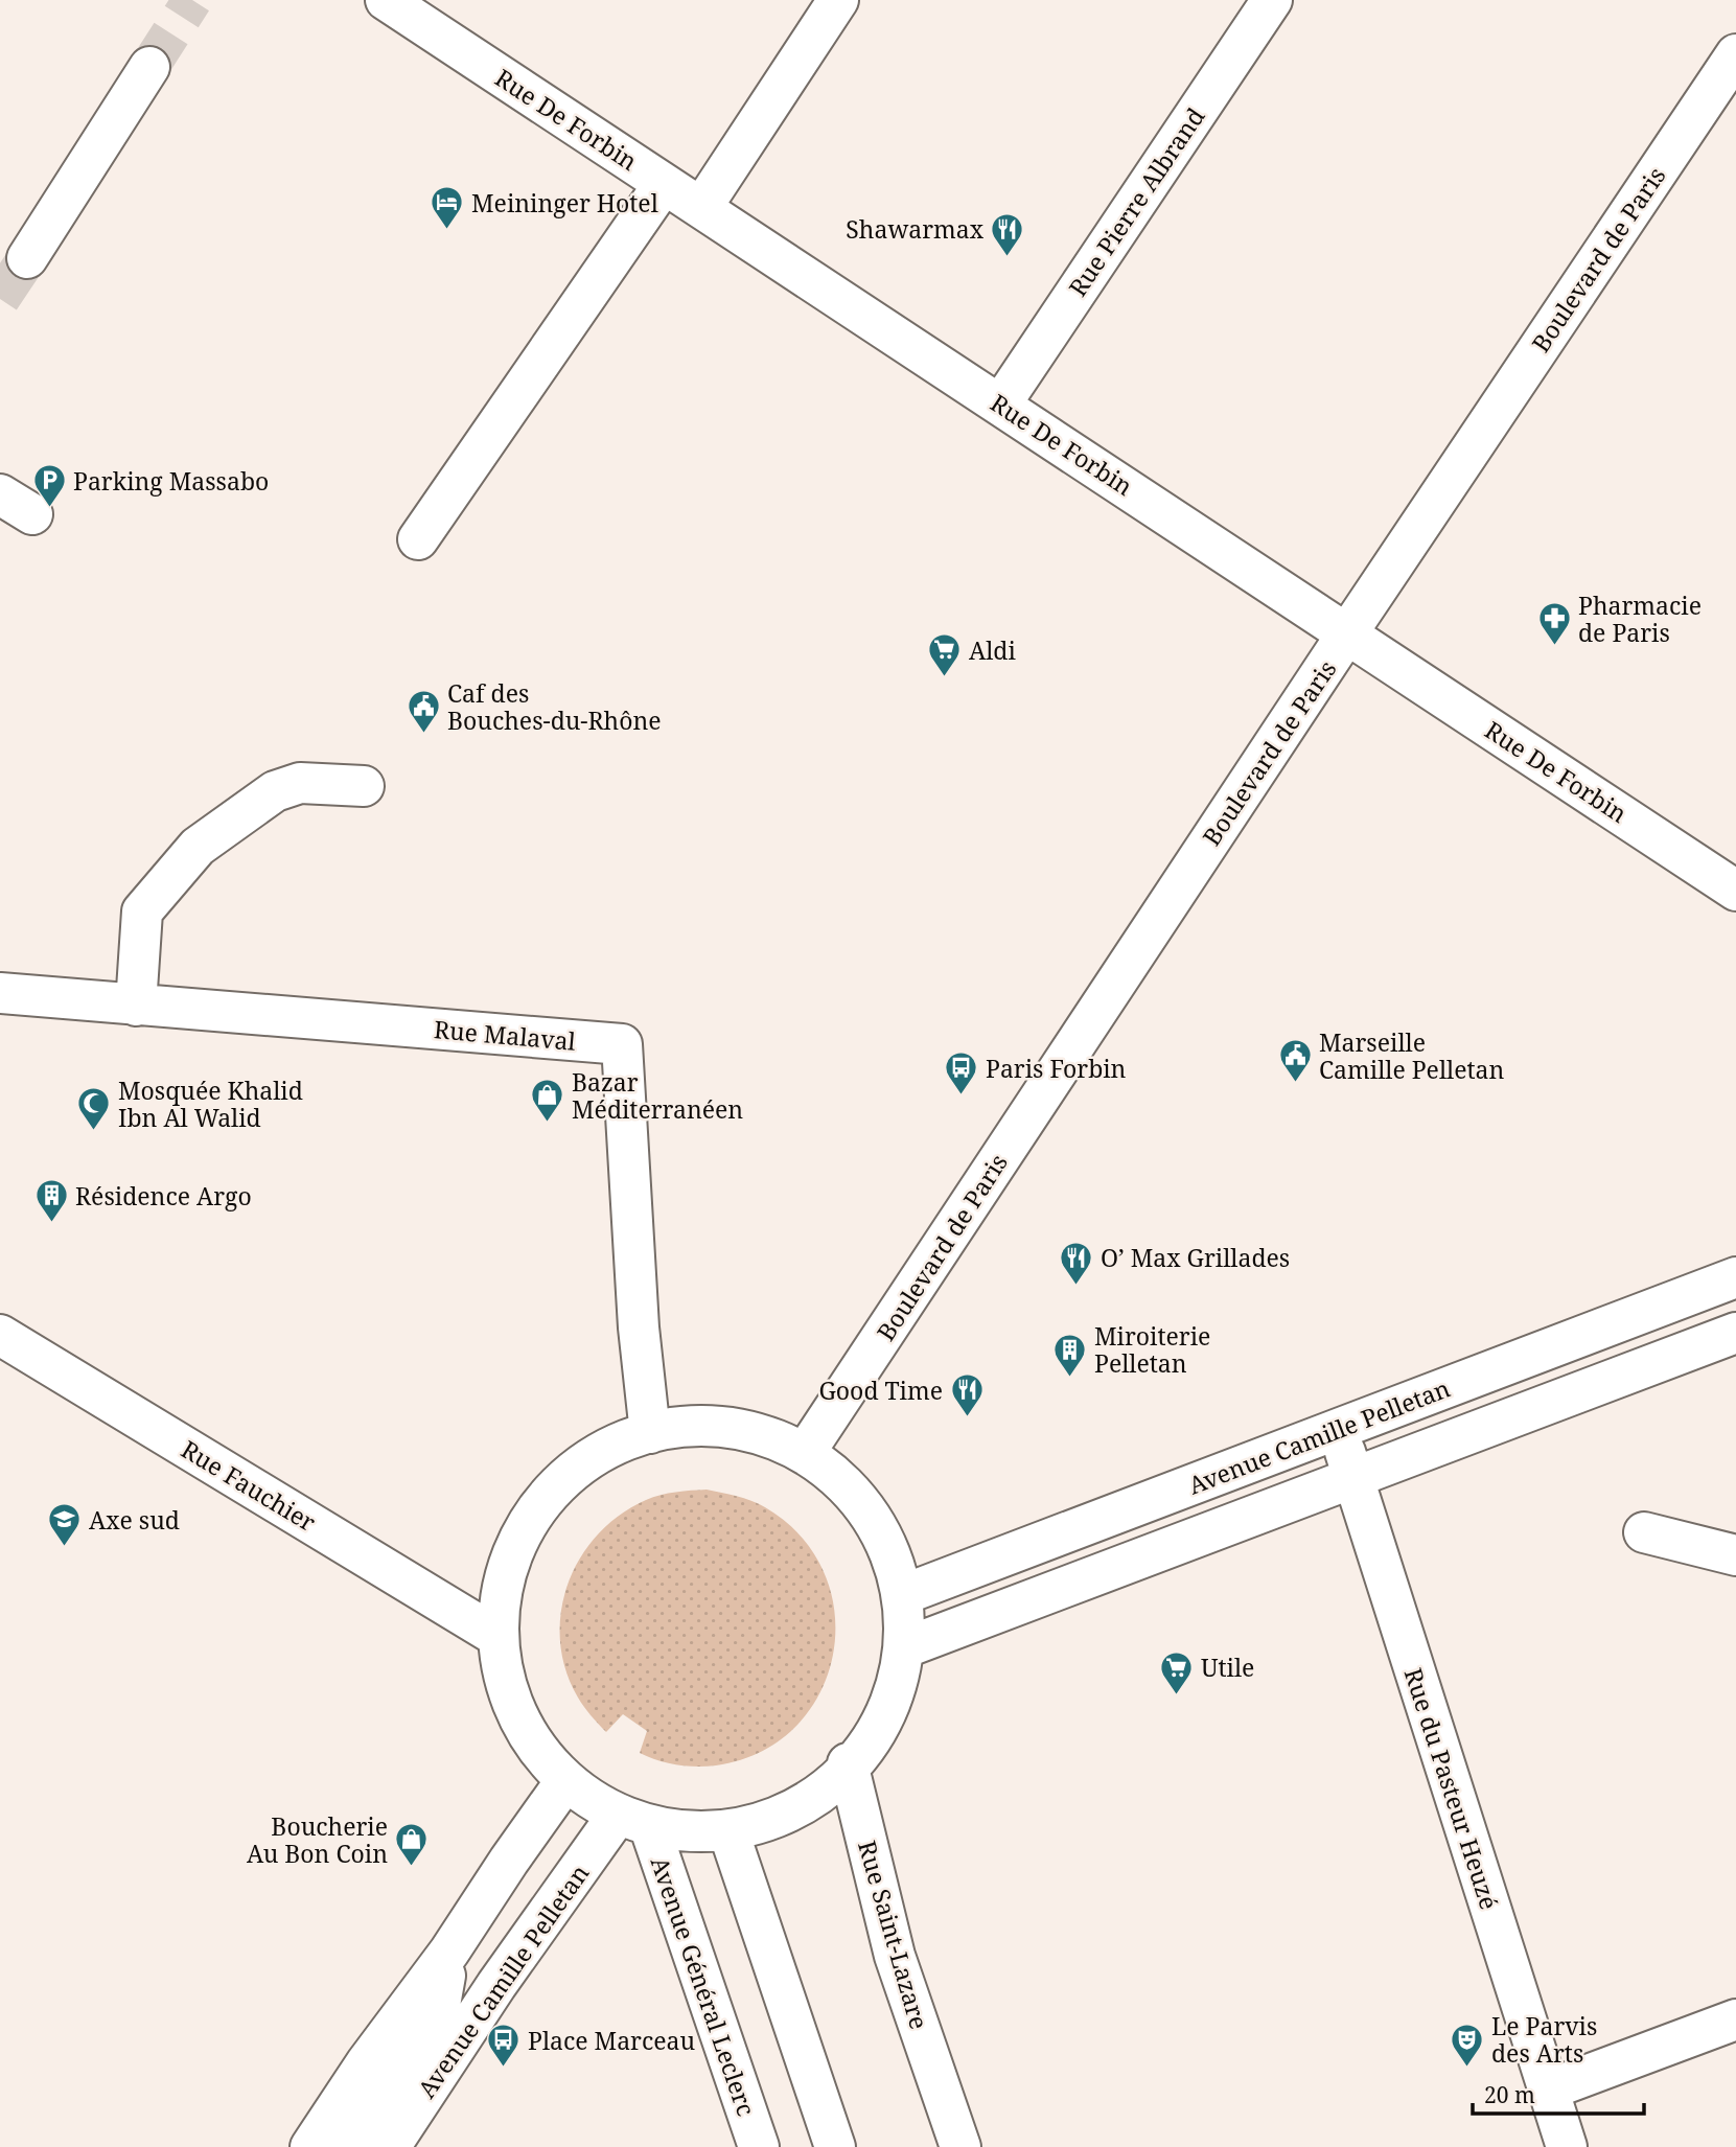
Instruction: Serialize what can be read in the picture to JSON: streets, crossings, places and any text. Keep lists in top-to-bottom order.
{
  "streets": {
    "street": [
      "Rue De Forbin",
      "Rue Pierre Albrand",
      "Boulevard de Paris",
      "Rue Malaval",
      "Avenue Camille Pelletan",
      "Rue Fauchier",
      "Rue du Pasteur Heuzé",
      "Rue Saint-Lazare",
      "Avenue Général Leclerc"
    ]
  },
  "crossings": [
    ["Rue De Forbin", "Rue Pierre Albrand"],
    ["Rue De Forbin", "Boulevard de Paris"],
    ["Avenue Camille Pelletan", "Rue du Pasteur Heuzé"],
    ["Avenue Camille Pelletan", "Avenue Général Leclerc"]
  ],
  "places": {
    "hotel": ["Meininger Hotel"],
    "restaurant": ["Shawarmax", "O’ Max Grillades", "Good Time"],
    "parking": ["Parking Massabo"],
    "pharmacy": ["Pharmacie de Paris"],
    "supermarket": ["Aldi", "Utile"],
    "public building": ["Caf des Bouches-du-Rhône", "Marseille Camille Pelletan"],
    "bus stop": ["Paris Forbin", "Place Marceau"],
    "shop": ["Bazar Méditerranéen", "Boucherie Au Bon Coin"],
    "mosque": ["Mosquée Khalid Ibn Al Walid"],
    "building": ["Résidence Argo", "Miroiterie Pelletan"],
    "school or university": ["Axe sud"],
    "theatre": ["Le Parvis des Arts"]
  },
  "scale_bar": "20 m"
}
